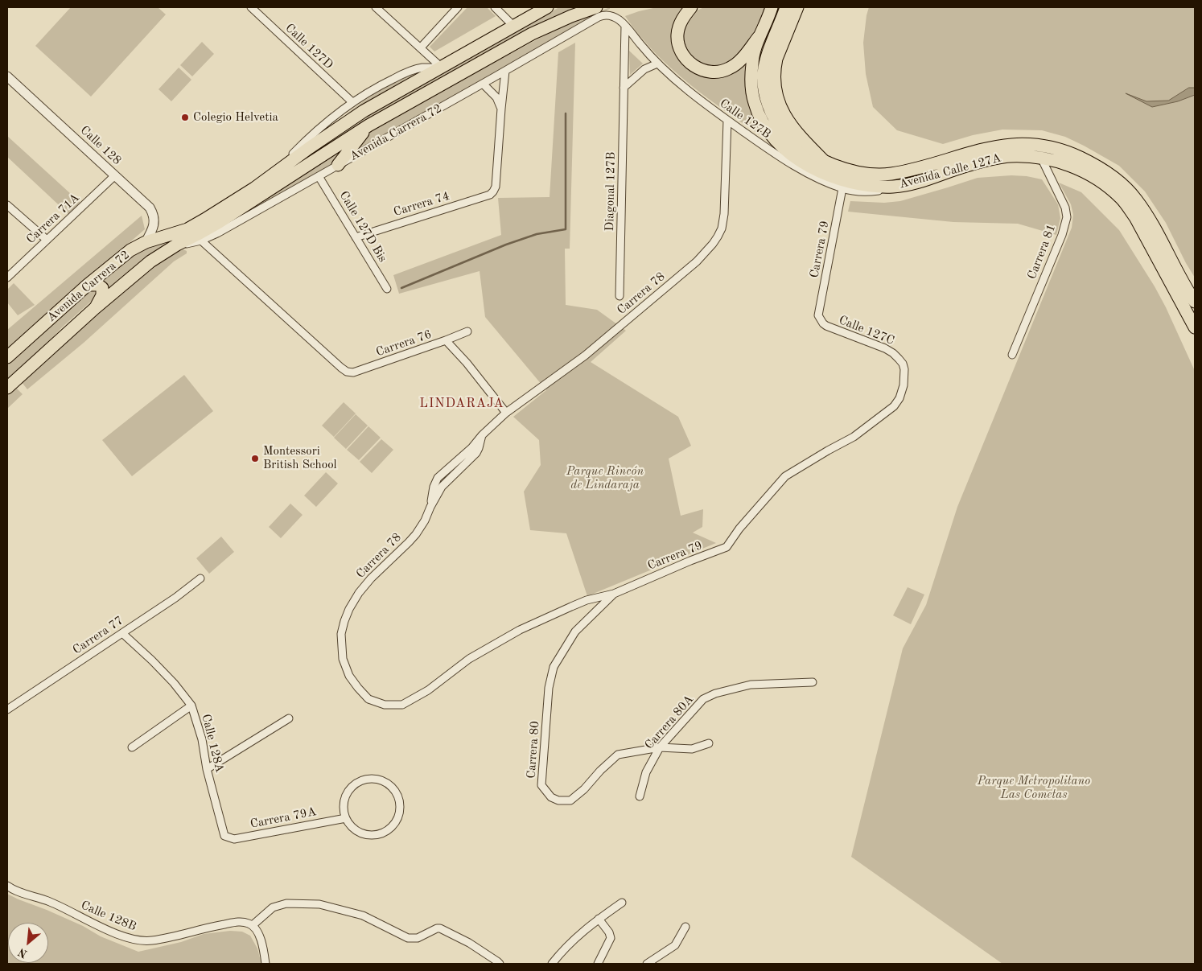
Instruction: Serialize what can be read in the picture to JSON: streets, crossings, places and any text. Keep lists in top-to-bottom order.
{
  "streets": {
    "main road": ["Avenida Carrera 72", "Avenida Calle 127A"],
    "street": [
      "Calle 127D",
      "Calle 127B",
      "Calle 128",
      "Diagonal 127B",
      "Carrera 74",
      "Carrera 71A",
      "Calle 127D Bis",
      "Carrera 79",
      "Carrera 81",
      "Carrera 78",
      "Calle 127C",
      "Carrera 76",
      "Carrera 77",
      "Carrera 80A",
      "Calle 128A",
      "Carrera 80",
      "Carrera 79A",
      "Calle 128B"
    ]
  },
  "crossings": [
    ["Calle 127D", "Avenida Carrera 72"],
    ["Calle 127B", "Avenida Carrera 72"],
    ["Calle 127B", "Avenida Calle 127A"],
    ["Calle 127B", "Diagonal 127B"],
    ["Calle 127B", "Carrera 79"],
    ["Calle 127B", "Carrera 78"],
    ["Avenida Carrera 72", "Calle 128"],
    ["Avenida Carrera 72", "Calle 127D Bis"],
    ["Avenida Carrera 72", "Carrera 76"],
    ["Calle 128", "Carrera 71A"],
    ["Avenida Calle 127A", "Carrera 81"],
    ["Carrera 74", "Calle 127D Bis"],
    ["Carrera 79", "Carrera 78"],
    ["Carrera 79", "Calle 127C"],
    ["Carrera 79", "Carrera 80"],
    ["Carrera 77", "Calle 128A"],
    ["Carrera 80A", "Carrera 80"],
    ["Calle 128A", "Carrera 79A"]
  ],
  "districts": ["LINDARAJA"],
  "parks": ["Parque Rincón de Lindaraja", "Parque Metropolitano Las Cometas"],
  "places": ["Colegio Helvetia", "Montessori British School"],
  "north": "bottom left"
}
